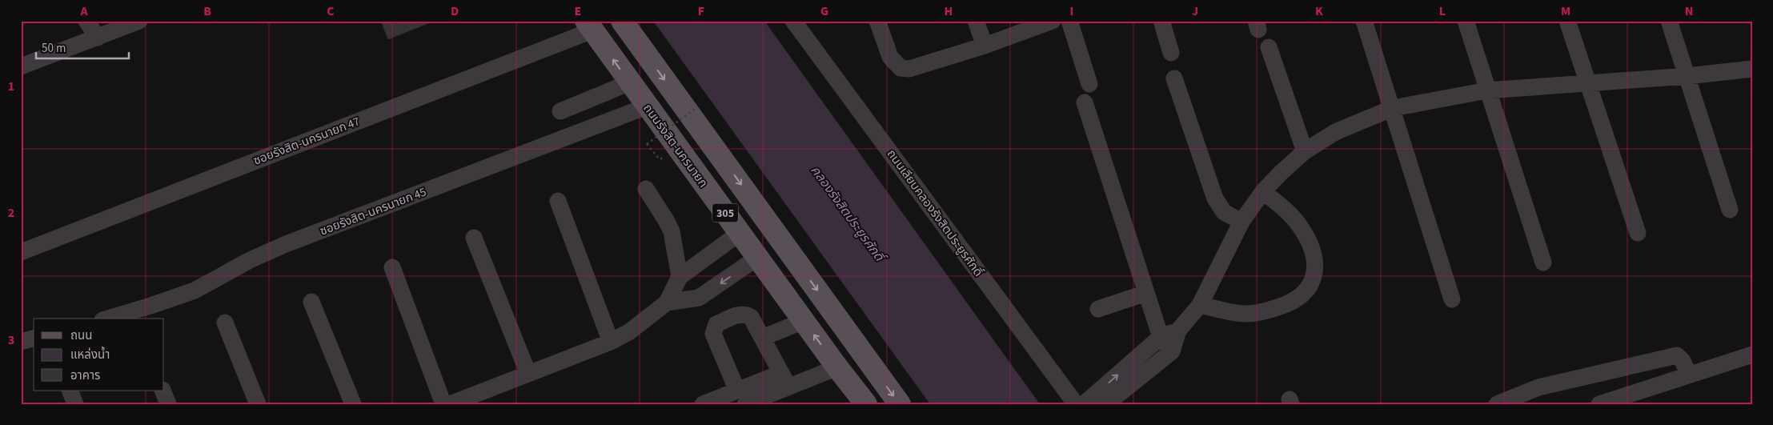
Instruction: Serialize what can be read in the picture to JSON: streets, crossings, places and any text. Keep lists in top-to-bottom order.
{
  "streets": {
    "main road": ["ถนนรังสิต-นครนายก", "305"],
    "street": ["ซอยรังสิต-นครนายก 47", "ซอยรังสิต-นครนายก 45", "ถนนเลียบคลองรังสิตประยูรศักดิ์"]
  },
  "crossings": [
    ["ซอยรังสิต-นครนายก 47", "ถนนรังสิต-นครนายก"],
    ["ถนนรังสิต-นครนายก", "ซอยรังสิต-นครนายก 45"]
  ],
  "water": ["คลองรังสิตประยูรศักดิ์"],
  "legend": ["ถนน", "แหล่งน้ำ", "อาคาร"],
  "scale_bar": "50 m",
  "grid": {
    "columns": [
      "A",
      "B",
      "C",
      "D",
      "E",
      "F",
      "G",
      "H",
      "I",
      "J",
      "K",
      "L",
      "M",
      "N"
    ],
    "rows": ["1", "2", "3"]
  }
}
